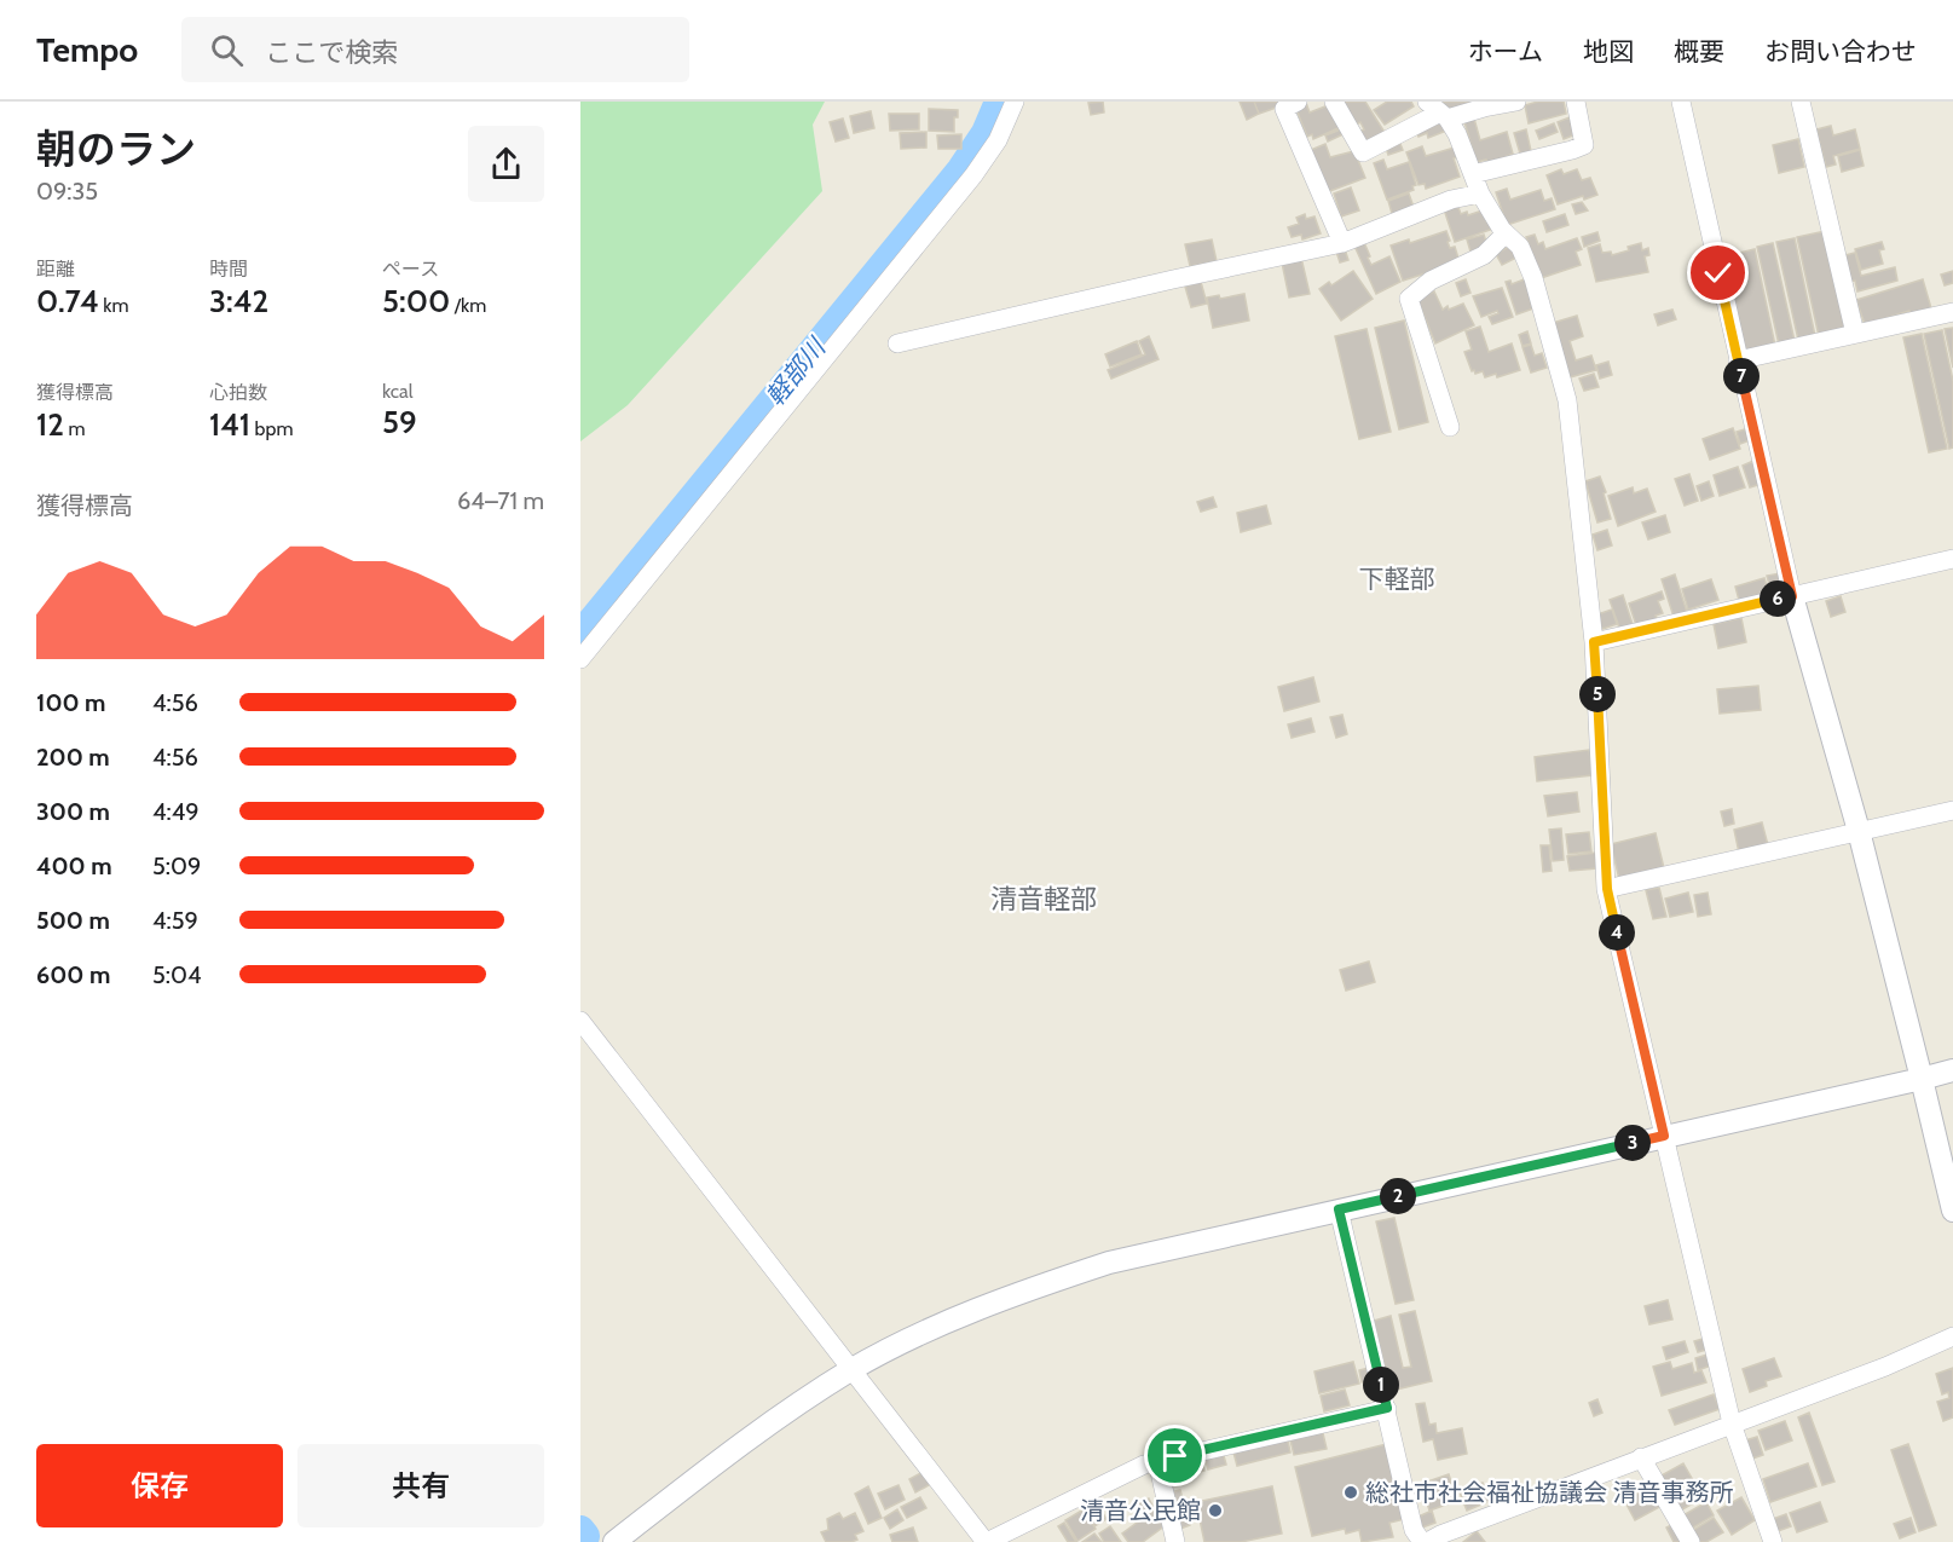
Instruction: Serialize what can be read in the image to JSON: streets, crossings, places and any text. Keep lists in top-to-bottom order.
{
  "districts": ["下軽部", "清音軽部"],
  "water": ["軽部川"],
  "places": ["総社市社会福祉協議会 清音事務所", "清音公民館"],
  "page": {
    "header": "Tempo",
    "search": "ここで検索",
    "nav": [
      "ホーム",
      "地図",
      "概要",
      "お問い合わせ"
    ],
    "heading": ["朝のラン", "09:35"],
    "stats": [
      ["距離", "0.74 km"],
      ["時間", "3:42"],
      ["ペース", "5:00 /km"],
      ["獲得標高", "12 m"],
      ["心拍数", "141 bpm"],
      ["kcal", "59"]
    ],
    "pins": [
      "7",
      "6",
      "5",
      "4",
      "3",
      "2",
      "1"
    ],
    "chart": ["獲得標高", "64–71 m"],
    "list": [
      {
        "name": "100 m",
        "note": "4:56"
      },
      {
        "name": "200 m",
        "note": "4:56"
      },
      {
        "name": "300 m",
        "note": "4:49"
      },
      {
        "name": "400 m",
        "note": "5:09"
      },
      {
        "name": "500 m",
        "note": "4:59"
      },
      {
        "name": "600 m",
        "note": "5:04"
      }
    ],
    "buttons": ["保存", "共有"]
  }
}
